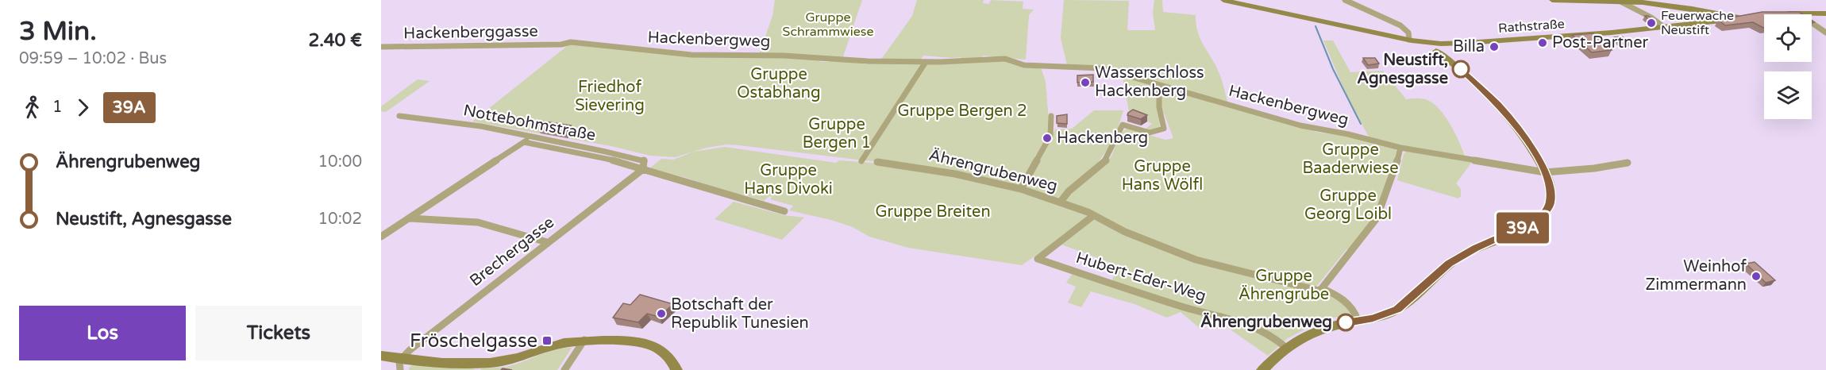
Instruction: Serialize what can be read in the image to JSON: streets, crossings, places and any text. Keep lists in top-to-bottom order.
{
  "streets": {
    "main road": ["Rathstraße"],
    "street": [
      "Hackenberggasse",
      "Hackenbergweg",
      "Nottebohmstraße",
      "Ährengrubenweg",
      "Brechergasse",
      "Hubert-Eder-Weg"
    ]
  },
  "crossings": [
    ["Hackenberggasse", "Hackenbergweg"],
    ["Nottebohmstraße", "Brechergasse"],
    ["Ährengrubenweg", "Hubert-Eder-Weg"]
  ],
  "parks": [
    "Gruppe Schrammwiese",
    "Gruppe Ostabhang",
    "Friedhof Sievering",
    "Gruppe Bergen 2",
    "Gruppe Bergen 1",
    "Gruppe Baaderwiese",
    "Gruppe Hans Wölfl",
    "Gruppe Hans Divoki",
    "Gruppe Georg Loibl",
    "Gruppe Breiten",
    "Gruppe Ährengrube"
  ],
  "places": {
    "other": [
      "Feuerwache Neustift",
      "Post-Partner",
      "Billa",
      "Neustift, Agnesgasse",
      "Wasserschloss Hackenberg",
      "Hackenberg",
      "Weinhof Zimmermann",
      "Botschaft der Republik Tunesien",
      "Ährengrubenweg"
    ],
    "transit": ["Fröschelgasse"]
  },
  "lines": ["bus line 39A"],
  "page": {
    "heading": ["3 Min.", "09:59 – 10:02 · Bus", "2.40 €"],
    "on_map": "39A",
    "legs": ["1", "39A"],
    "list": [
      {
        "name": "Ährengrubenweg",
        "value": "10:00"
      },
      {
        "name": "Neustift, Agnesgasse",
        "value": "10:02"
      }
    ],
    "buttons": ["Los", "Tickets"]
  }
}
